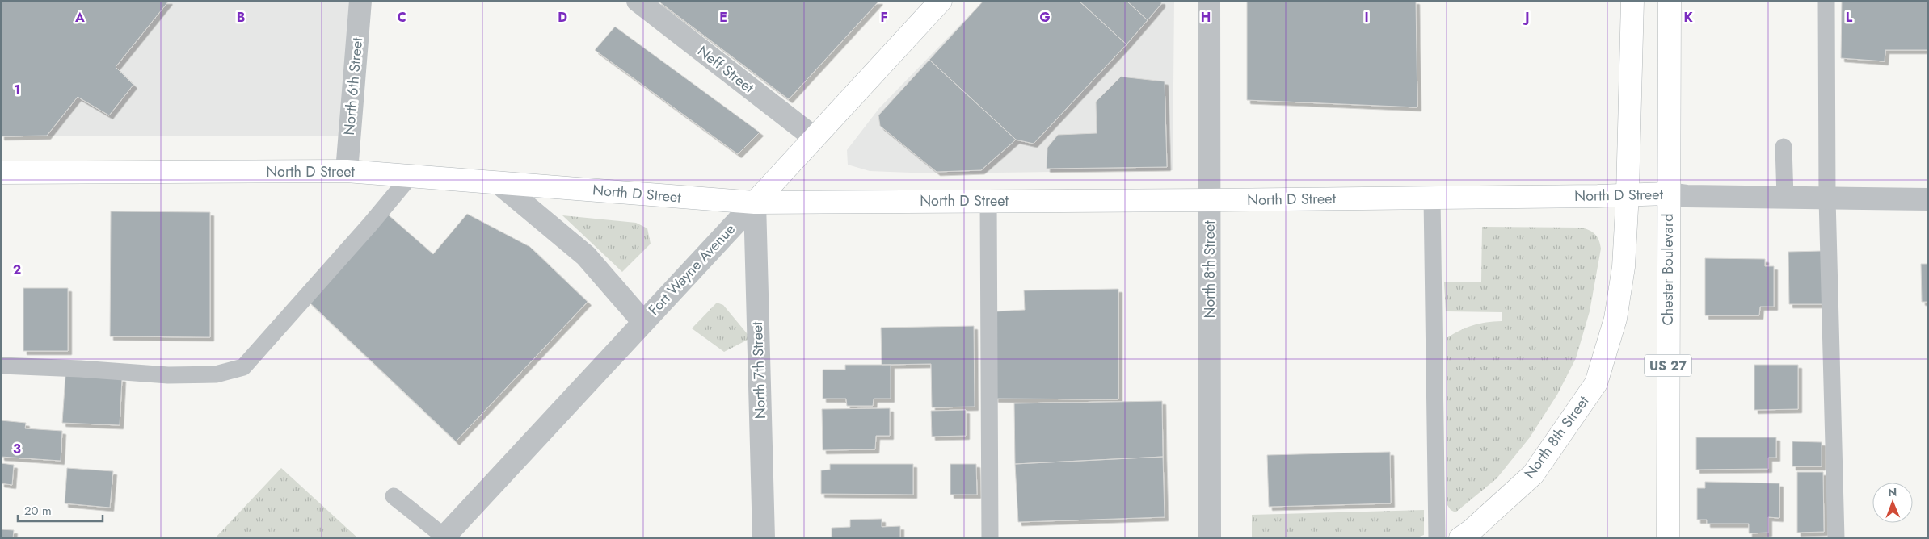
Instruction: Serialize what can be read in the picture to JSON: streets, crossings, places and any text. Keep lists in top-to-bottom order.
{
  "streets": {
    "main road": [
      "North D Street",
      "Fort Wayne Avenue",
      "North 8th Street",
      "Chester Boulevard",
      "US 27"
    ],
    "street": ["Neff Street", "North 6th Street", "North 7th Street"]
  },
  "crossings": [
    ["Neff Street", "Fort Wayne Avenue"],
    ["North 6th Street", "North D Street"],
    ["North D Street", "Fort Wayne Avenue"],
    ["North D Street", "North 8th Street"],
    ["North D Street", "Chester Boulevard"],
    ["North D Street", "North 7th Street"],
    ["Fort Wayne Avenue", "North 7th Street"]
  ],
  "scale_bar": "20 m",
  "north": "top",
  "grid": {
    "columns": [
      "A",
      "B",
      "C",
      "D",
      "E",
      "F",
      "G",
      "H",
      "I",
      "J",
      "K",
      "L"
    ],
    "rows": ["1", "2", "3"]
  }
}
